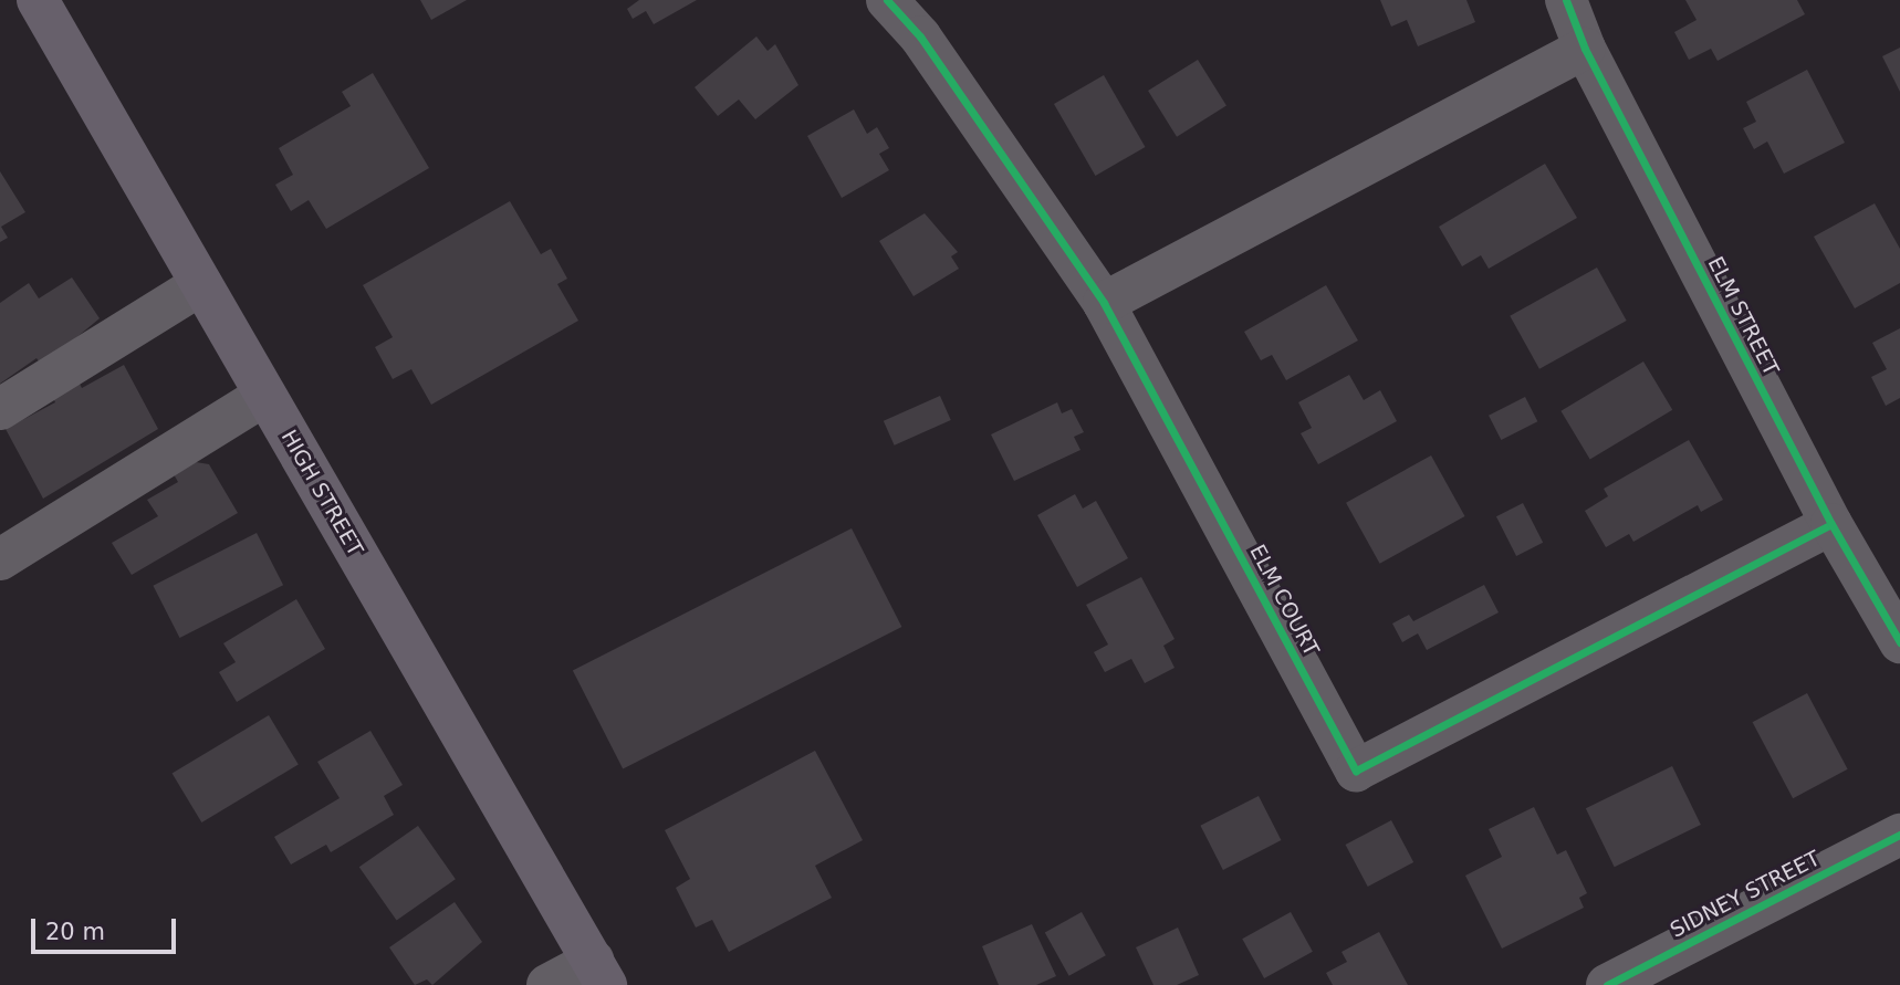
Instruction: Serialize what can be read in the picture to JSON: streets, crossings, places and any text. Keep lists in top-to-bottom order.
{
  "streets": {
    "main road": ["HIGH STREET"],
    "street": ["ELM STREET", "ELM COURT", "SIDNEY STREET"]
  },
  "crossings": [
    ["ELM STREET", "ELM COURT"]
  ],
  "scale_bar": "20 m"
}
